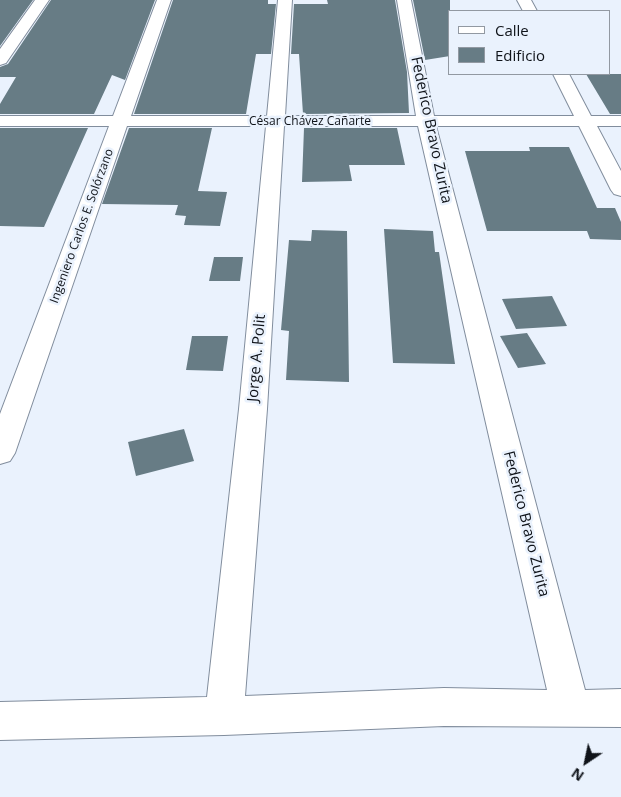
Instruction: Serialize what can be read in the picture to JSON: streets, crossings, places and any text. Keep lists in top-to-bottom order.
{
  "streets": {
    "street": [
      "César Chávez Cañarte",
      "Federico Bravo Zurita",
      "Ingeniero Carlos E. Solórzano",
      "Jorge A. Polit"
    ]
  },
  "crossings": [
    ["César Chávez Cañarte", "Federico Bravo Zurita"],
    ["César Chávez Cañarte", "Ingeniero Carlos E. Solórzano"],
    ["César Chávez Cañarte", "Jorge A. Polit"]
  ],
  "legend": ["Calle", "Edificio"],
  "north": "bottom left"
}
